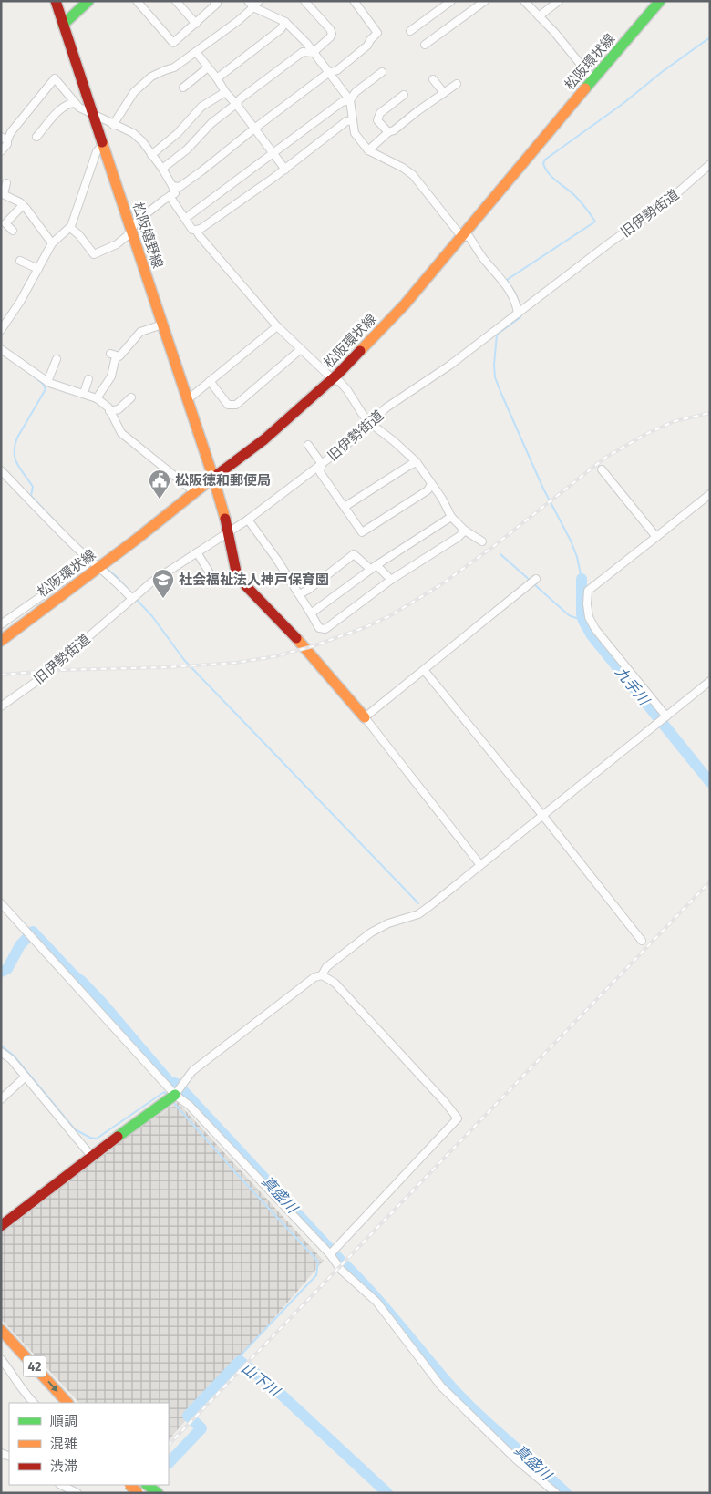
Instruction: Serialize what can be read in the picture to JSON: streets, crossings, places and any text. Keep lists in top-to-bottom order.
{
  "streets": {
    "main road": ["松阪環状線", "松阪嬉野線", "42"],
    "street": ["旧伊勢街道"]
  },
  "crossings": [
    ["松阪環状線", "松阪嬉野線"],
    ["旧伊勢街道", "松阪嬉野線"]
  ],
  "water": ["九手川", "真盛川", "山下川"],
  "places": {
    "public building": ["松阪徳和郵便局"],
    "school or university": ["社会福祉法人神戸保育園"]
  },
  "legend": ["順調", "混雑", "渋滞"]
}
